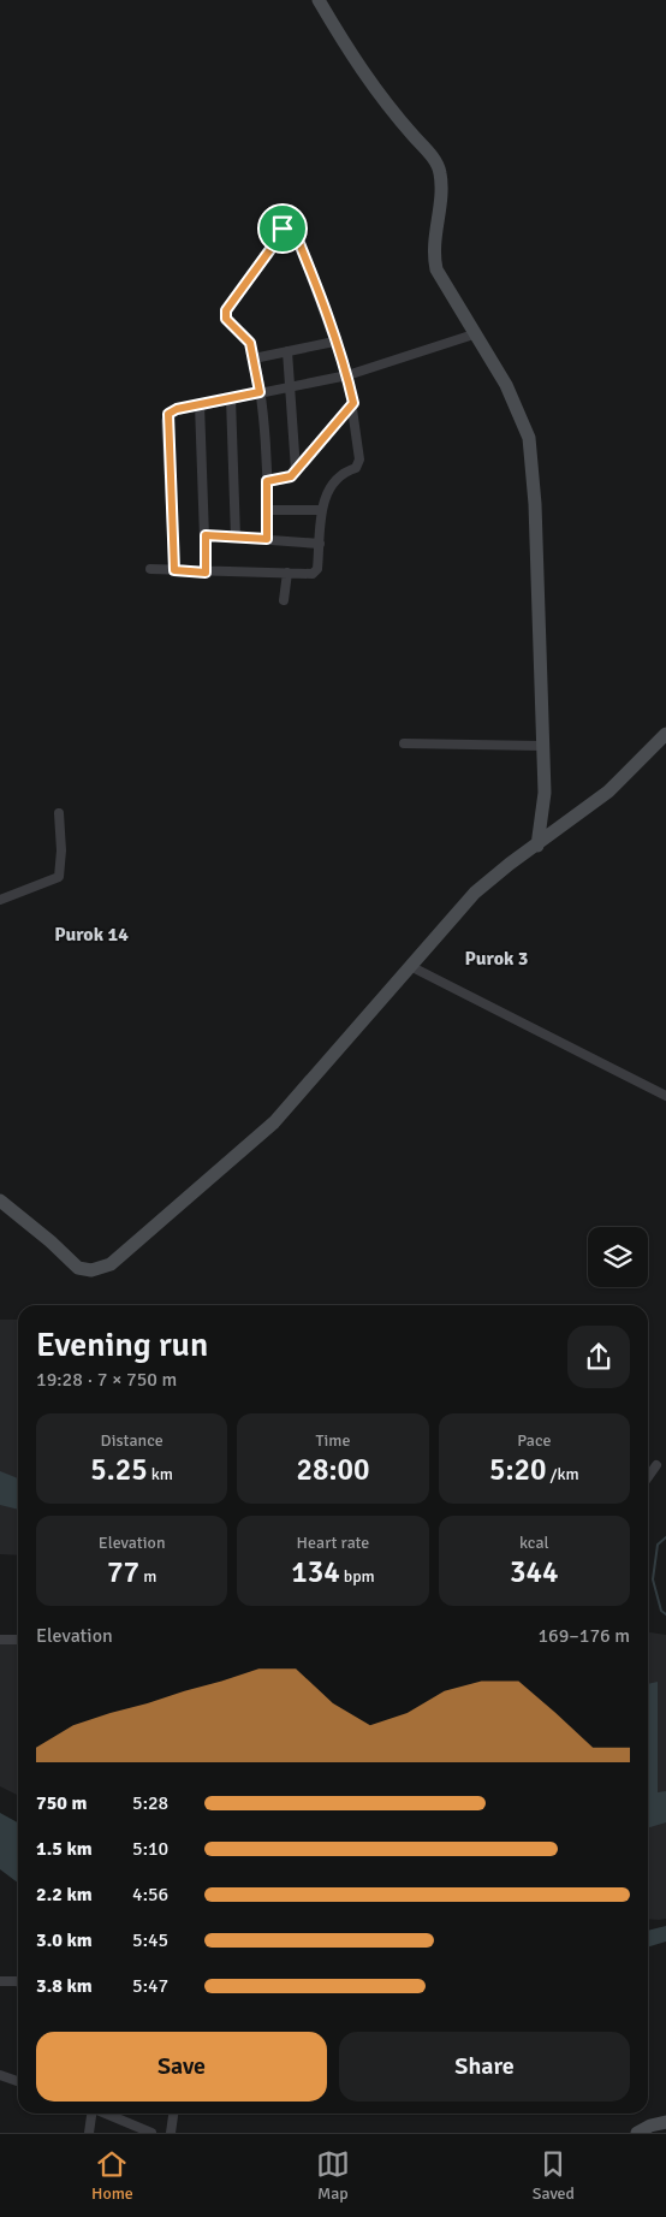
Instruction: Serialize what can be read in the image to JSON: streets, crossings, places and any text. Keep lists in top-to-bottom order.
{
  "districts": ["Purok 14", "Purok 3"],
  "page": {
    "heading": ["Evening run", "19:28 · 7 × 750 m"],
    "stats": [
      ["Distance", "5.25 km"],
      ["Time", "28:00"],
      ["Pace", "5:20 /km"],
      ["Elevation", "77 m"],
      ["Heart rate", "134 bpm"],
      ["kcal", "344"]
    ],
    "chart": ["Elevation", "169–176 m"],
    "list": [
      {
        "name": "750 m",
        "note": "5:28"
      },
      {
        "name": "1.5 km",
        "note": "5:10"
      },
      {
        "name": "2.2 km",
        "note": "4:56"
      },
      {
        "name": "3.0 km",
        "note": "5:45"
      },
      {
        "name": "3.8 km",
        "note": "5:47"
      }
    ],
    "buttons": ["Save", "Share"],
    "tabs": ["Home", "Map", "Saved"]
  }
}
